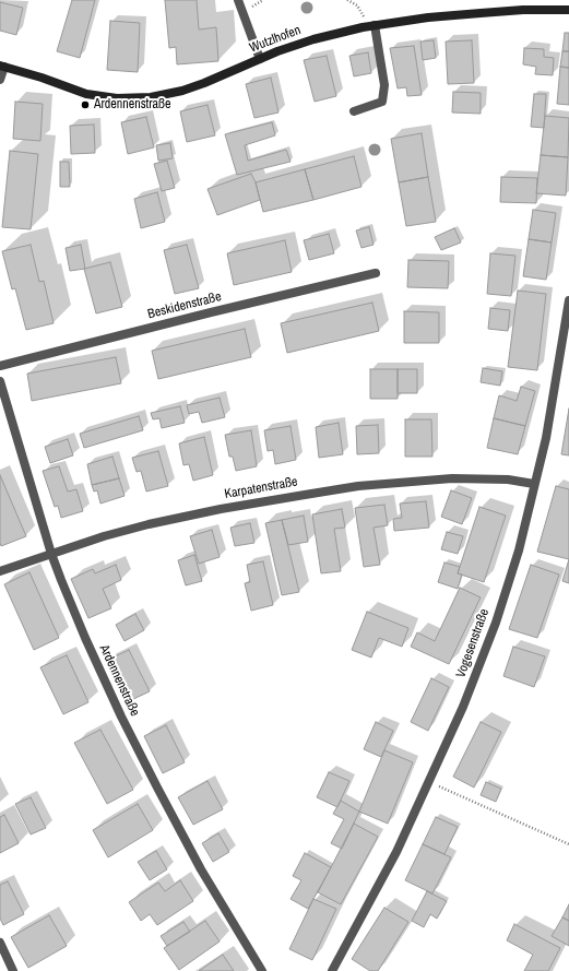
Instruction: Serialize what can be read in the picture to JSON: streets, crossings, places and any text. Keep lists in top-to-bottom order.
{
  "streets": {
    "street": [
      "Wutzlhofen",
      "Beskidenstraße",
      "Karpatenstraße",
      "Vogesenstraße",
      "Ardennenstraße"
    ]
  },
  "crossings": [
    ["Karpatenstraße", "Vogesenstraße"],
    ["Karpatenstraße", "Ardennenstraße"]
  ],
  "places": ["Ardennenstraße"]
}
